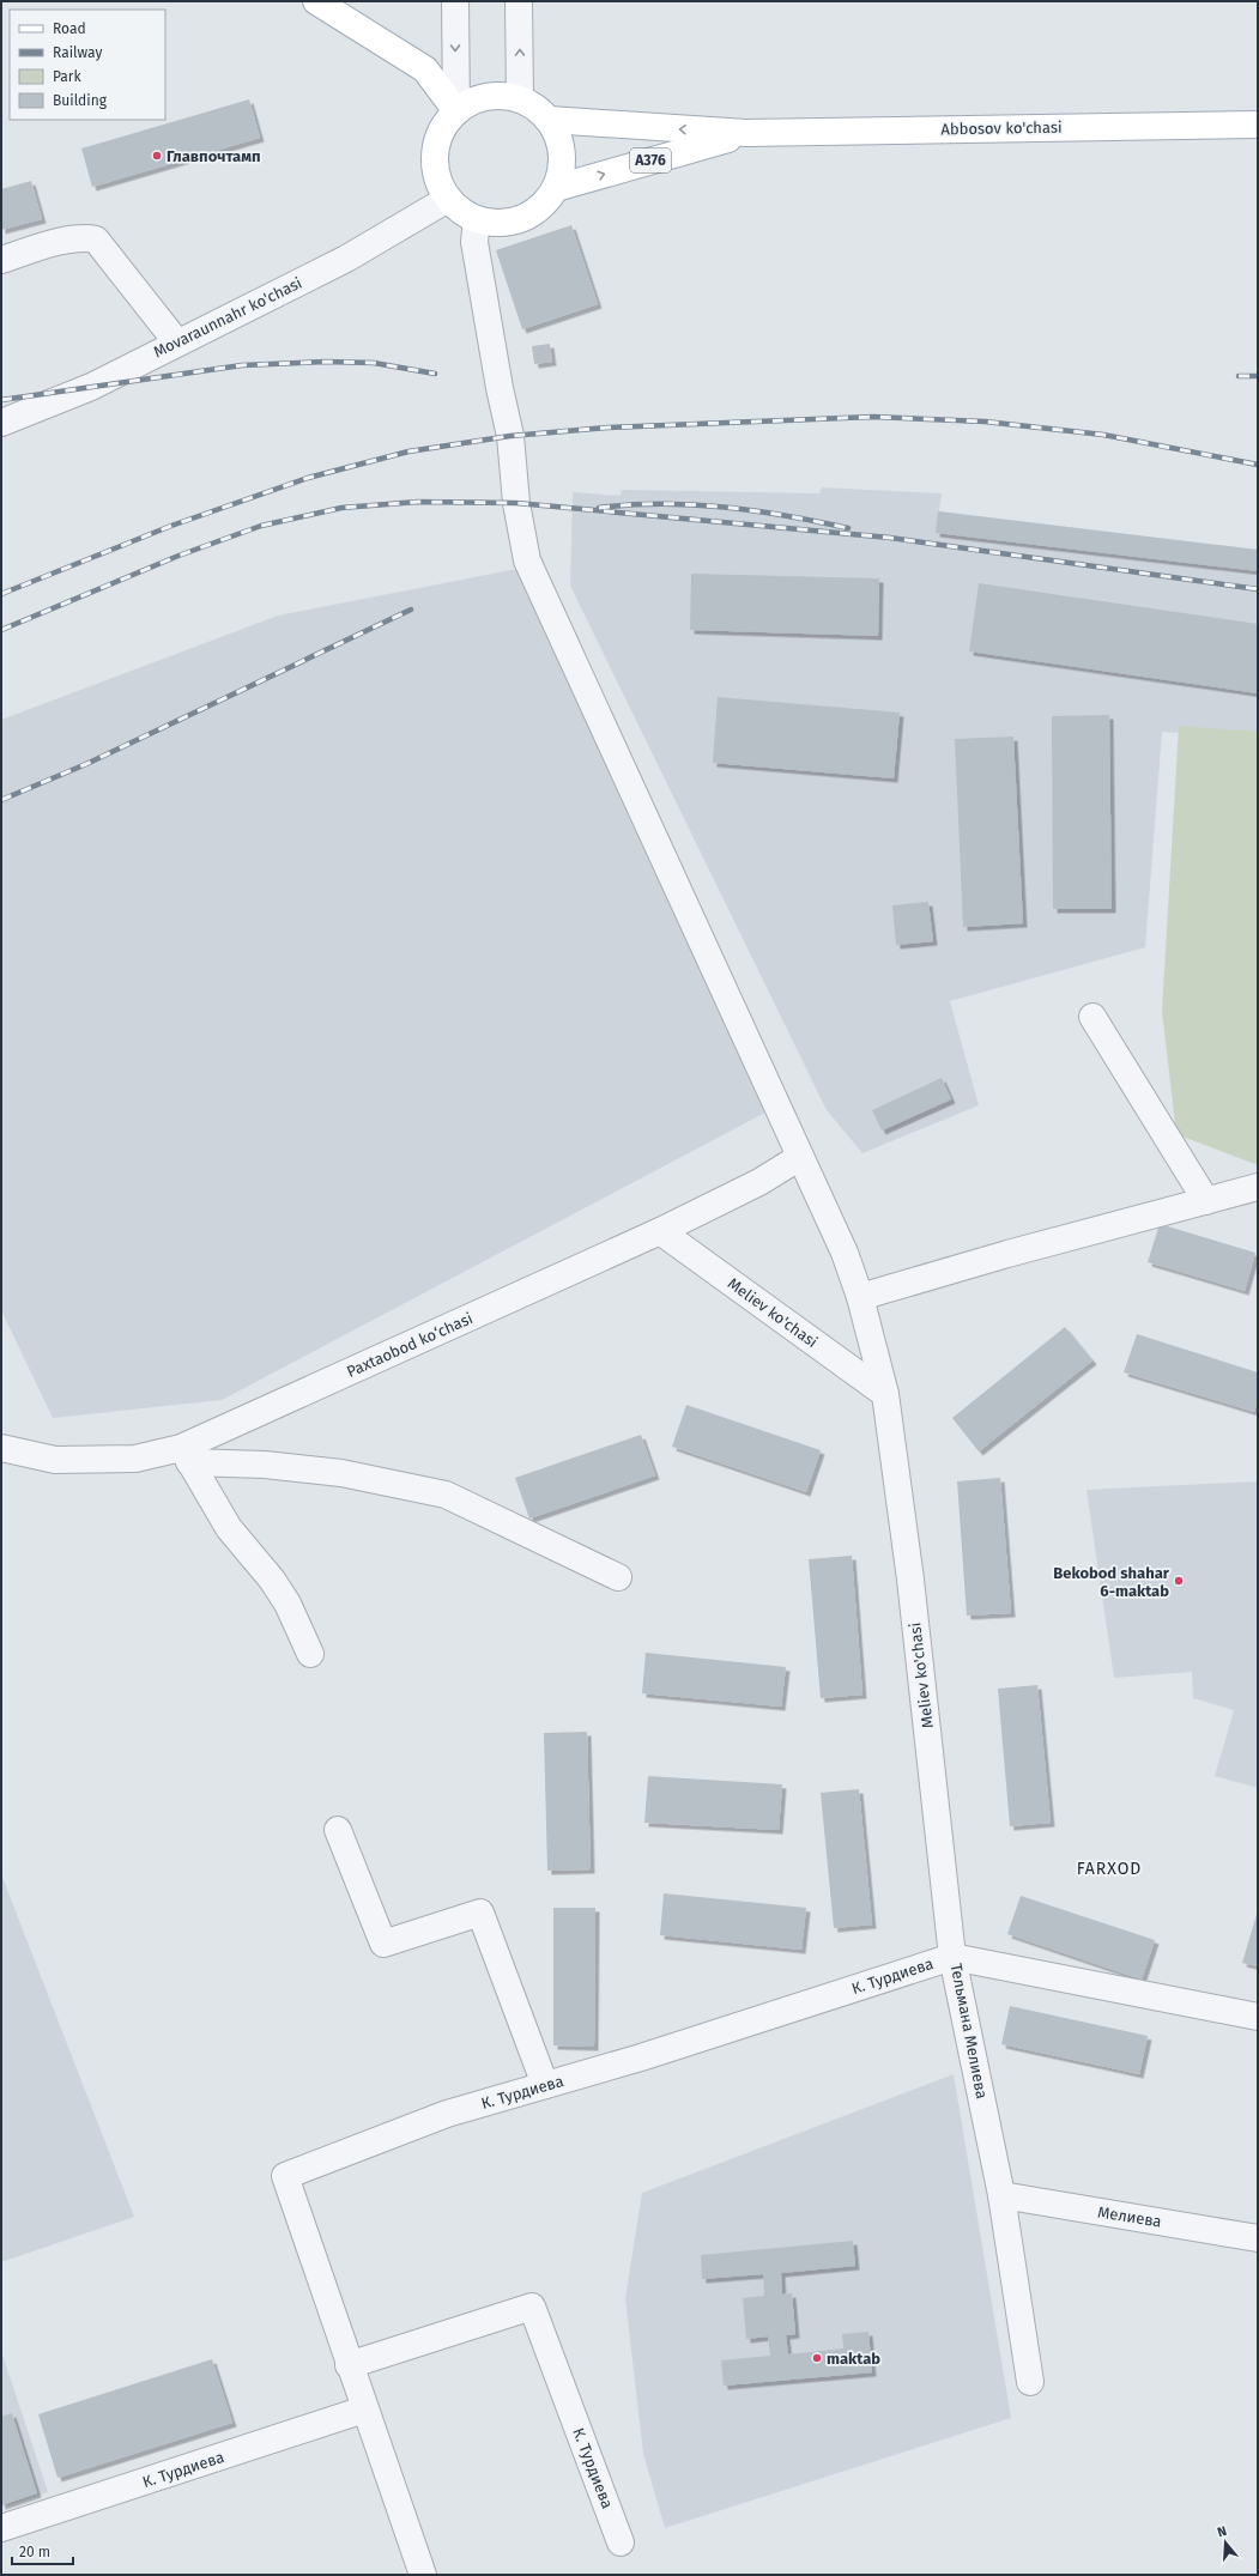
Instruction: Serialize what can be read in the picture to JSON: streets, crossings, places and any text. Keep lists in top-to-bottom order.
{
  "streets": {
    "main road": ["Abbosov ko'chasi", "A376"],
    "street": [
      "Movaraunnahr ko'chasi",
      "Meliev ko'chasi",
      "Paxtaobod ko‘chasi",
      "К. Турдиева",
      "Тельмана Мелиева",
      "Мелиева"
    ]
  },
  "crossings": [
    ["Abbosov ko'chasi", "Movaraunnahr ko'chasi"],
    ["Abbosov ko'chasi", "Meliev ko'chasi"],
    ["Movaraunnahr ko'chasi", "Meliev ko'chasi"],
    ["Meliev ko'chasi", "Paxtaobod ko‘chasi"],
    ["Meliev ko'chasi", "К. Турдиева"],
    ["Meliev ko'chasi", "Тельмана Мелиева"],
    ["К. Турдиева", "Тельмана Мелиева"],
    ["Тельмана Мелиева", "Мелиева"]
  ],
  "districts": ["FARXOD"],
  "places": ["Главпочтамп", "Bekobod shahar 6-maktab", "maktab"],
  "legend": [
    "Road",
    "Railway",
    "Park",
    "Building"
  ],
  "scale_bar": "20 m",
  "north": "top"
}
